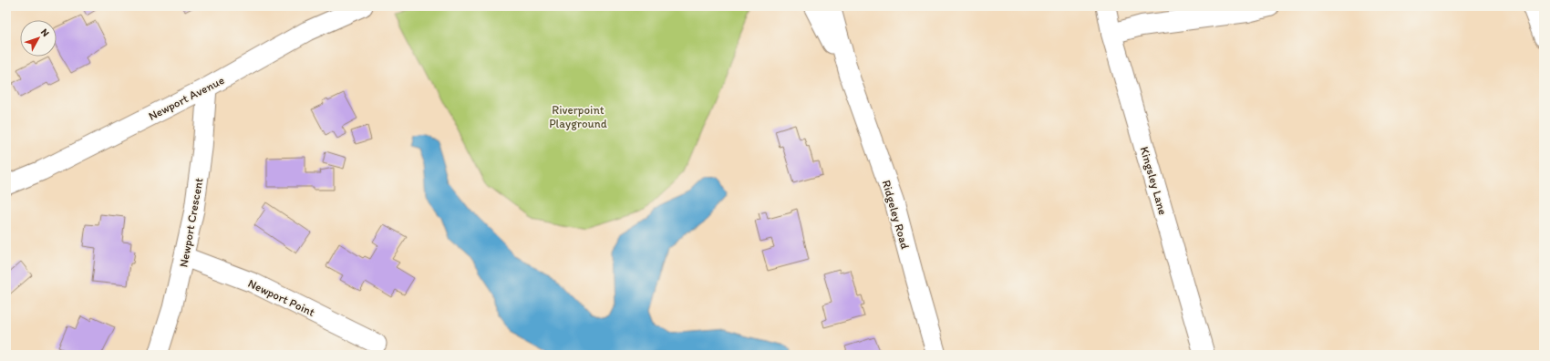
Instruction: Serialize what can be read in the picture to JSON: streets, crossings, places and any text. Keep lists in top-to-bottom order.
{
  "streets": {
    "street": [
      "Newport Avenue",
      "Kingsley Lane",
      "Ridgeley Road",
      "Newport Crescent",
      "Newport Point"
    ]
  },
  "crossings": [
    ["Newport Avenue", "Newport Crescent"],
    ["Newport Crescent", "Newport Point"]
  ],
  "parks": ["Riverpoint Playground"],
  "north": "top right"
}
